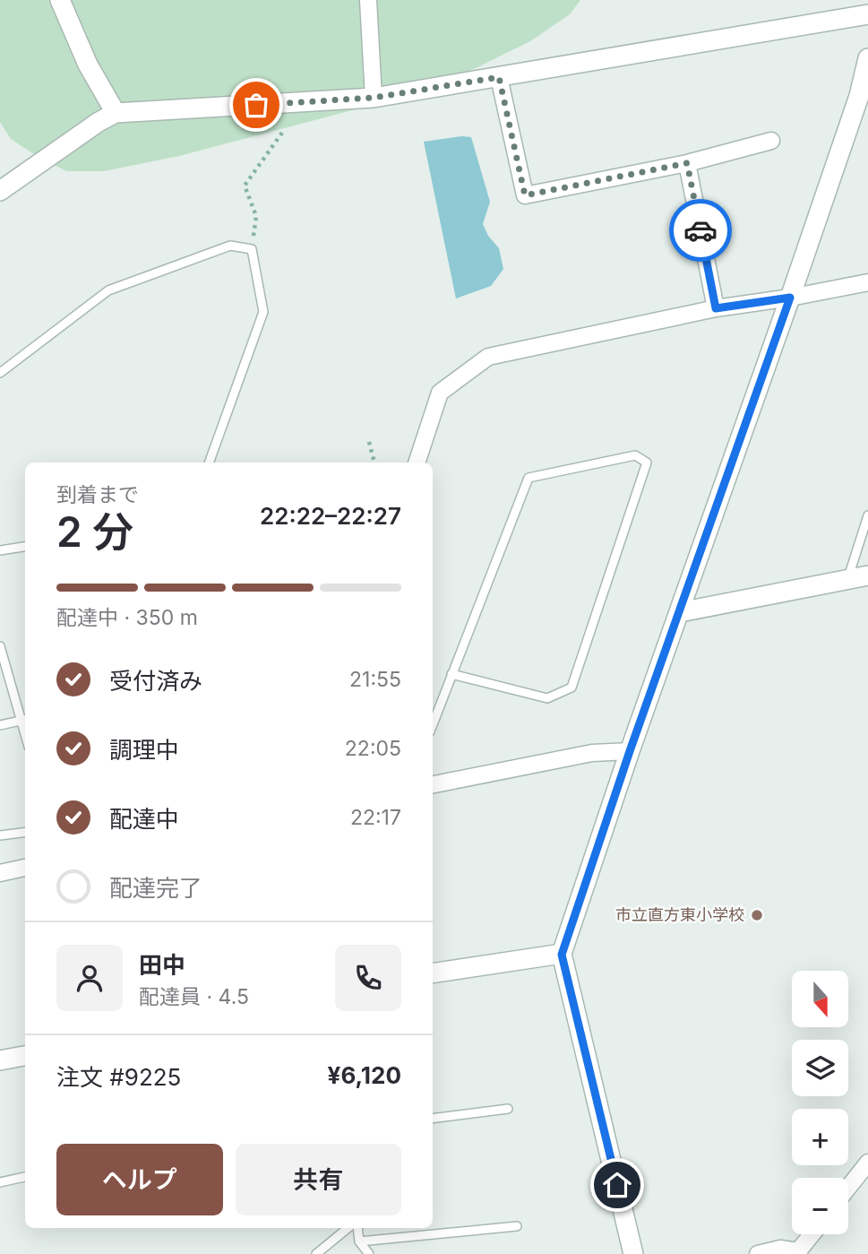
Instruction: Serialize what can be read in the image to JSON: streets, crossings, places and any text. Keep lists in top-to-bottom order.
{
  "places": ["市立直方東小学校"],
  "north": "bottom",
  "page": {
    "heading": ["2 分", "到着まで", "22:22–22:27"],
    "panel": [
      "田中",
      "配達員 · 4.5",
      "注文 #9225",
      "¥6,120"
    ],
    "bar": "配達中 · 350 m",
    "list": [
      ["受付済み", "21:55"],
      ["調理中", "22:05"],
      ["配達中", "22:17"],
      "配達完了"
    ],
    "map_buttons": ["+", "−"],
    "buttons": ["ヘルプ", "共有"]
  }
}
